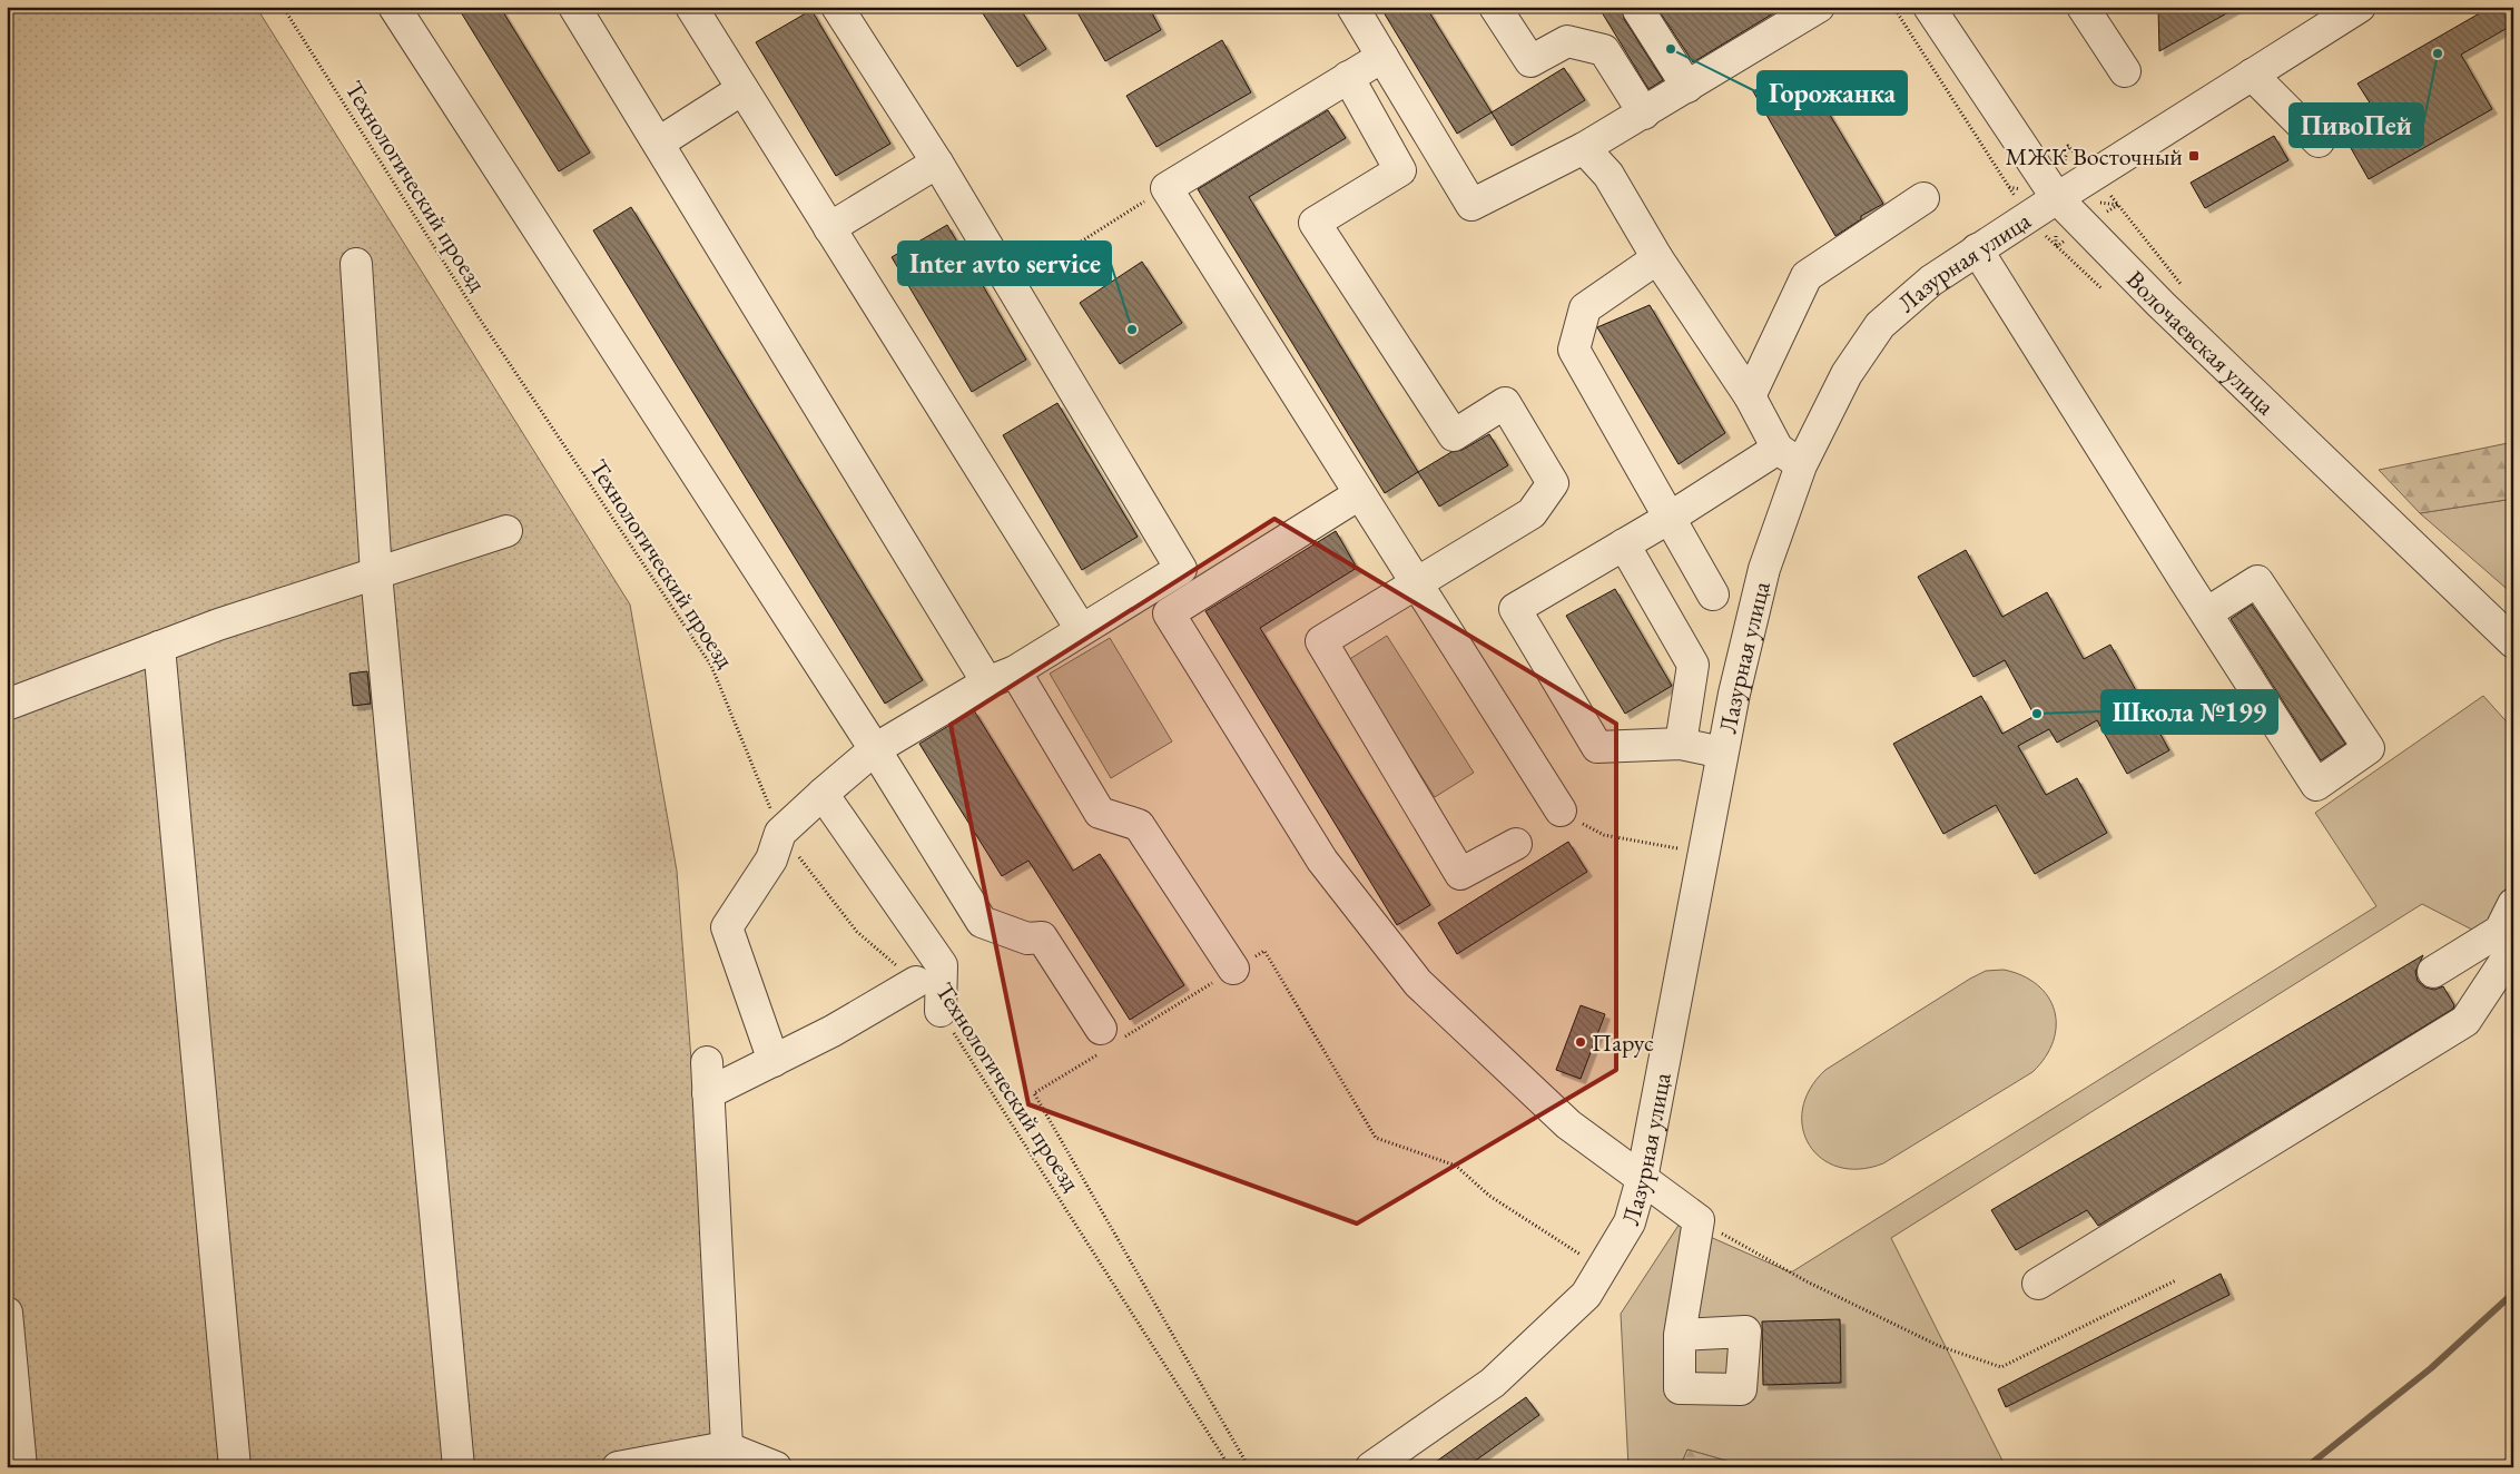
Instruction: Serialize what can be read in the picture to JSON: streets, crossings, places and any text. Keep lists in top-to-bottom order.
{
  "streets": {
    "street": ["Лазурная улица", "Волочаевская улица"],
    "path": ["Технологический проезд"]
  },
  "crossings": [
    ["Лазурная улица", "Волочаевская улица"]
  ],
  "places": {
    "other": [
      "Горожанка",
      "ПивоПей",
      "Inter avto service",
      "Школа №199",
      "Парус"
    ],
    "transit": ["МЖК Восточный"]
  }
}
